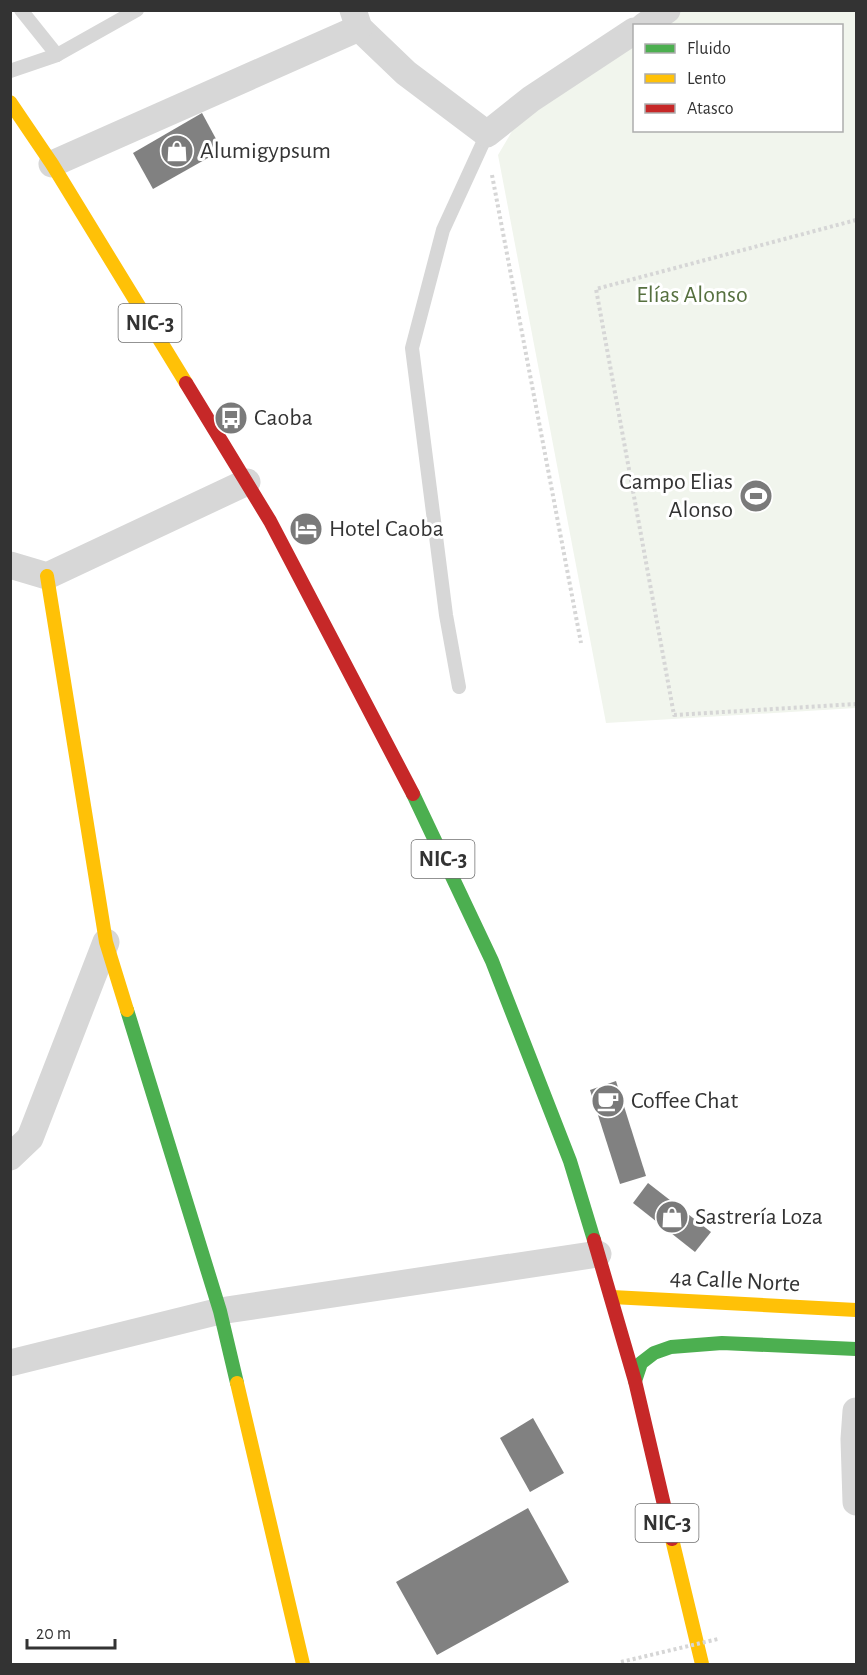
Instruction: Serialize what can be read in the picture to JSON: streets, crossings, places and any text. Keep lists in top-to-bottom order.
{
  "streets": {
    "main road": ["NIC-3", "4a Calle Norte"]
  },
  "crossings": [
    ["NIC-3", "4a Calle Norte"]
  ],
  "parks": ["Elías Alonso"],
  "places": {
    "shop": ["Alumigypsum", "Sastrería Loza"],
    "bus stop": ["Caoba"],
    "sports": ["Campo Elias Alonso"],
    "hotel": ["Hotel Caoba"],
    "cafe": ["Coffee Chat"]
  },
  "legend": ["Fluido", "Lento", "Atasco"],
  "scale_bar": "20 m"
}
